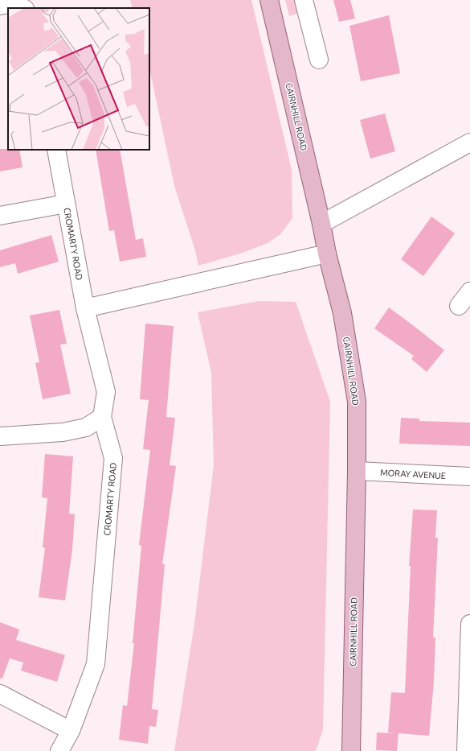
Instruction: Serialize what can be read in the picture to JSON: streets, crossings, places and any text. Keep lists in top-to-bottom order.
{
  "streets": {
    "main road": ["CAIRNHILL ROAD"],
    "street": ["CROMARTY ROAD", "MORAY AVENUE"]
  },
  "crossings": [
    ["CAIRNHILL ROAD", "MORAY AVENUE"]
  ]
}
